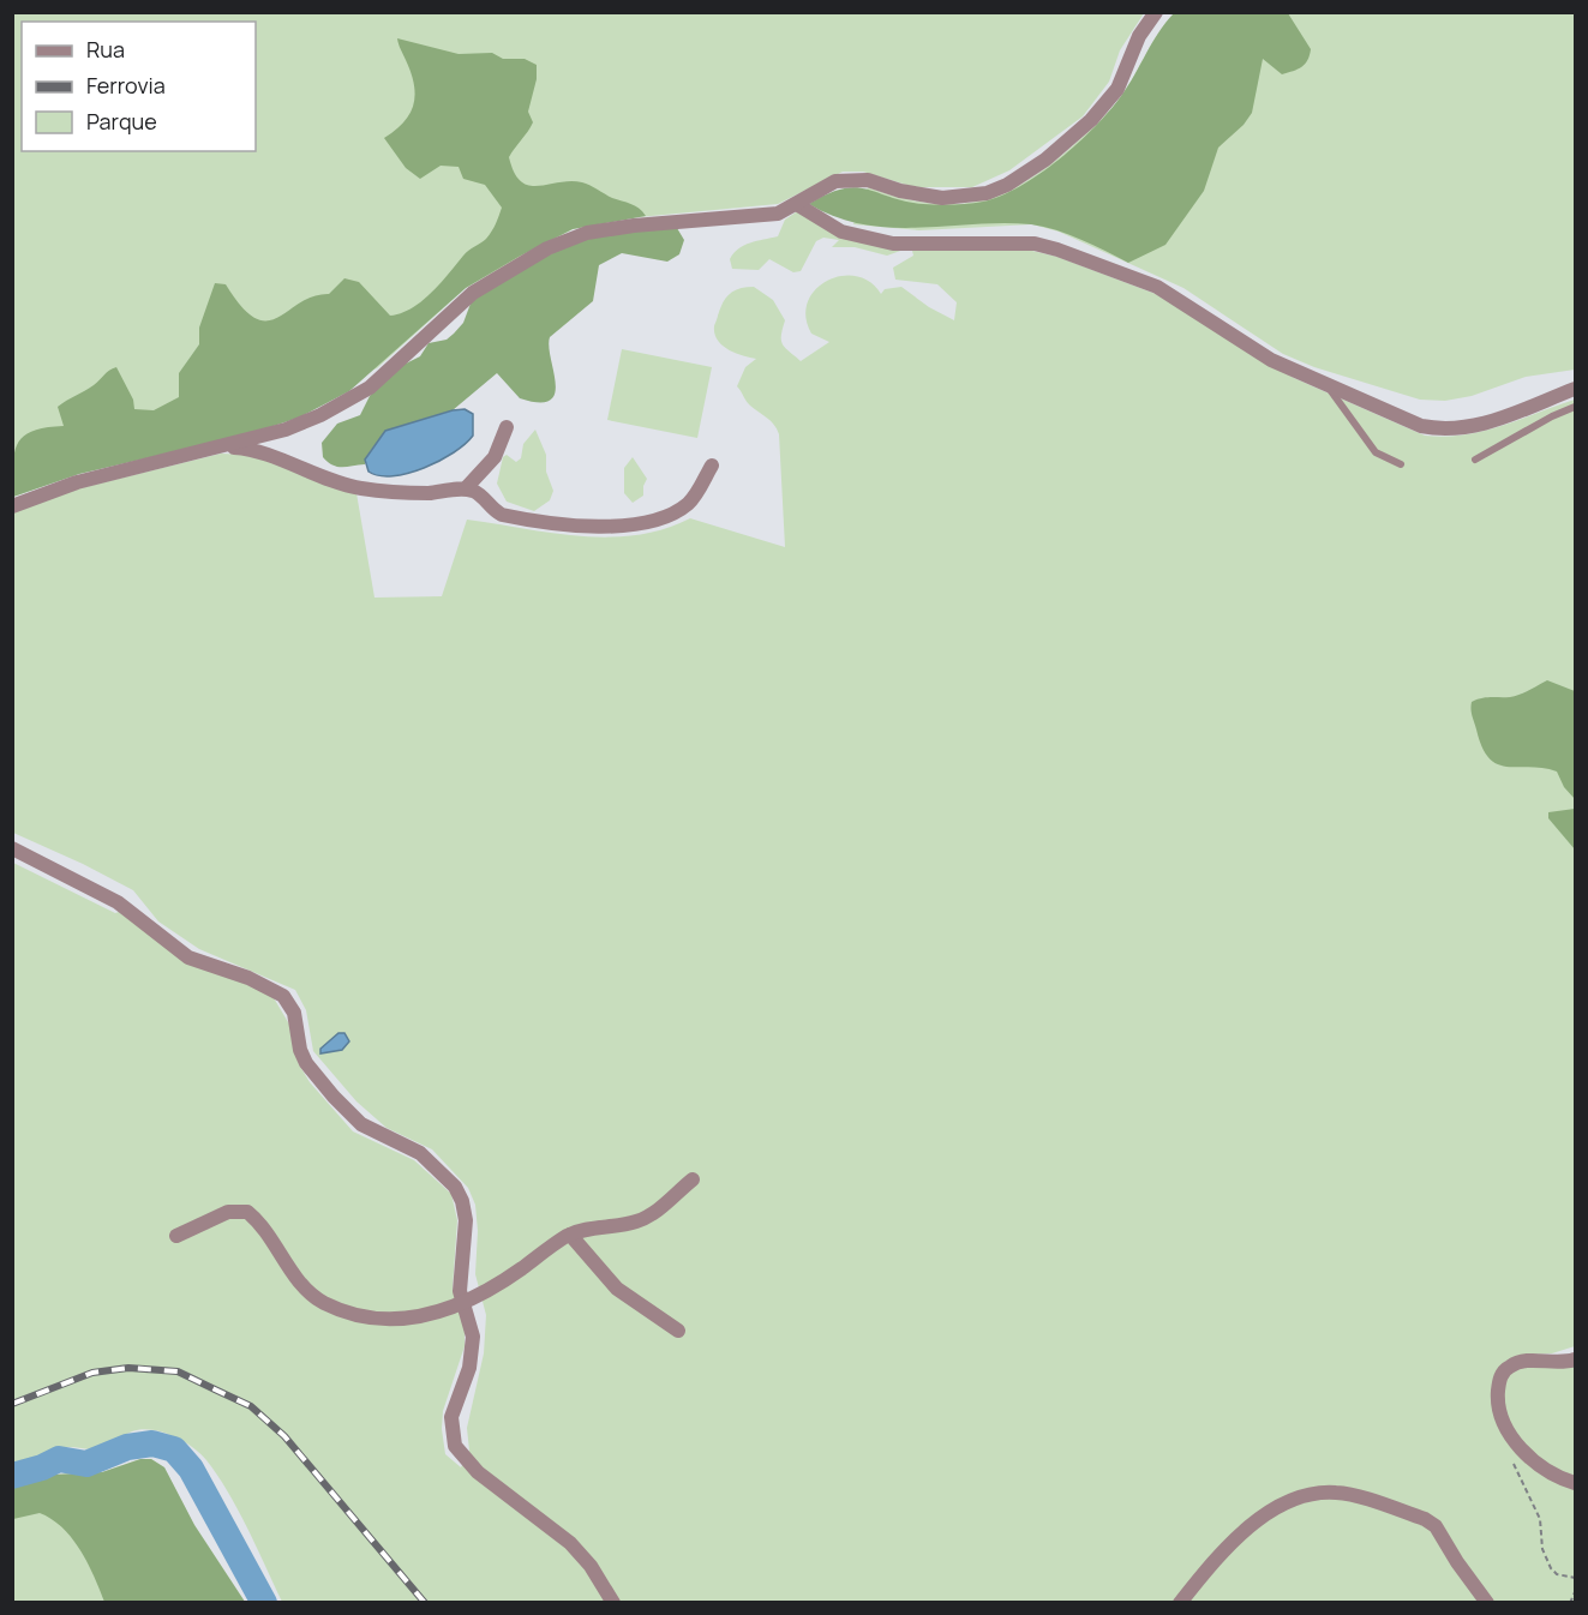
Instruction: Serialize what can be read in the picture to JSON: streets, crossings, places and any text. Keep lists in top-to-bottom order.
{
  "legend": ["Rua", "Ferrovia", "Parque"]
}
